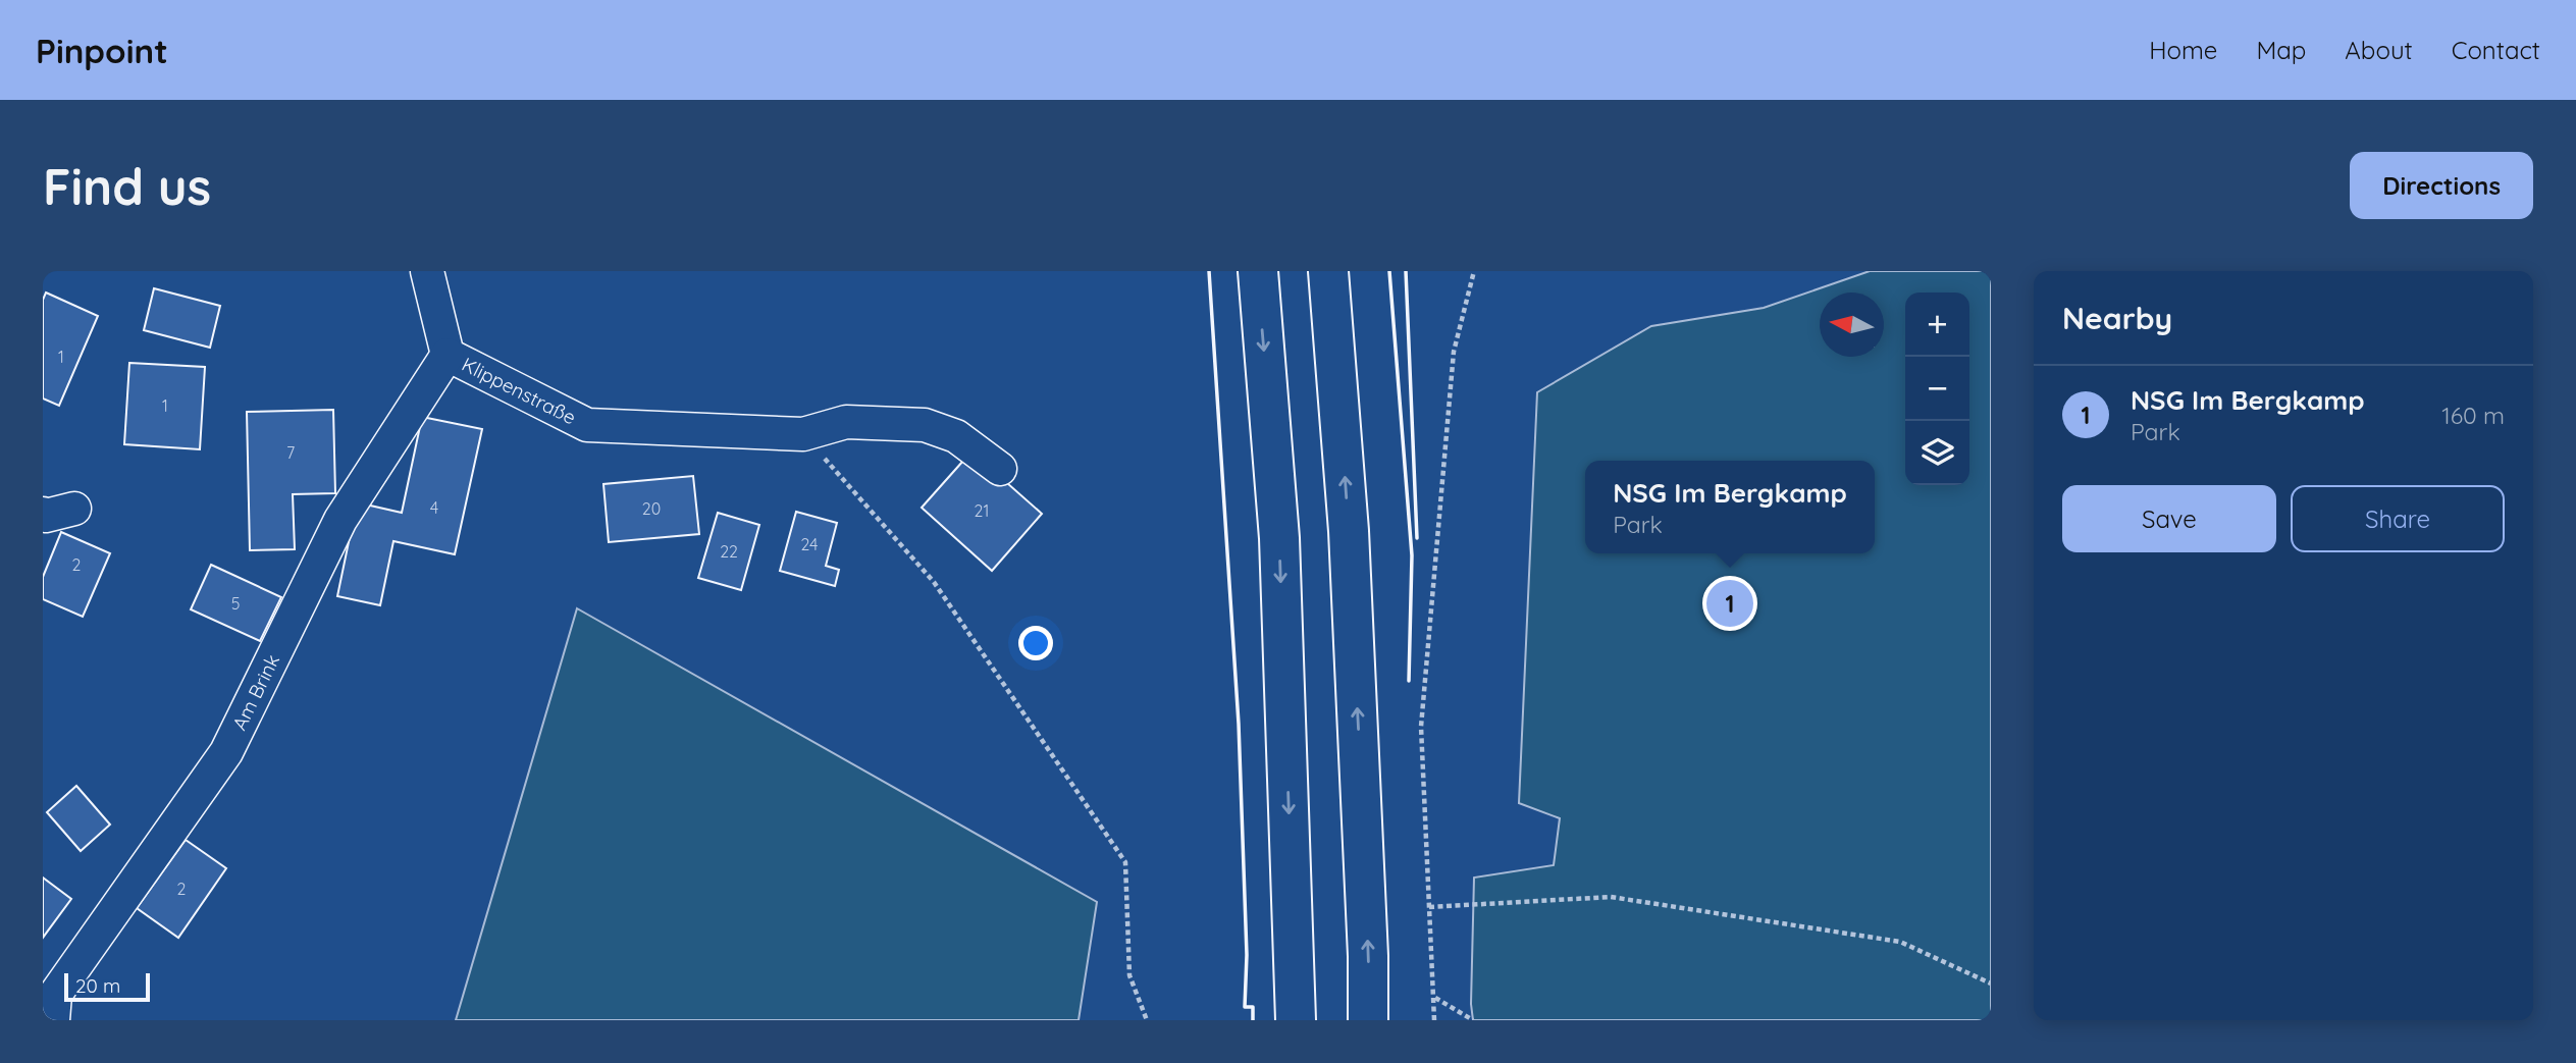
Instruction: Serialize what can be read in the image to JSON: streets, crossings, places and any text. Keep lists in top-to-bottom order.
{
  "streets": {
    "street": ["Klippenstraße", "Am Brink"]
  },
  "crossings": [
    ["Klippenstraße", "Am Brink"]
  ],
  "house_numbers": [
    "1",
    "1",
    "7",
    "4",
    "20",
    "21",
    "24",
    "22",
    "2",
    "5",
    "2"
  ],
  "scale_bar": "20 m",
  "north": "left",
  "page": {
    "header": "Pinpoint",
    "nav": [
      "Home",
      "Map",
      "About",
      "Contact"
    ],
    "buttons": [
      "Directions",
      ["Save", "Share"]
    ],
    "title": "Find us",
    "heading": "Nearby",
    "map_buttons": ["+", "−"],
    "list": [
      {
        "mark": "1",
        "name": "NSG Im Bergkamp",
        "note": "Park",
        "value": "160 m"
      }
    ],
    "popup": ["NSG Im Bergkamp", "Park"],
    "pins": "1",
    "scale": "20 m"
  }
}
